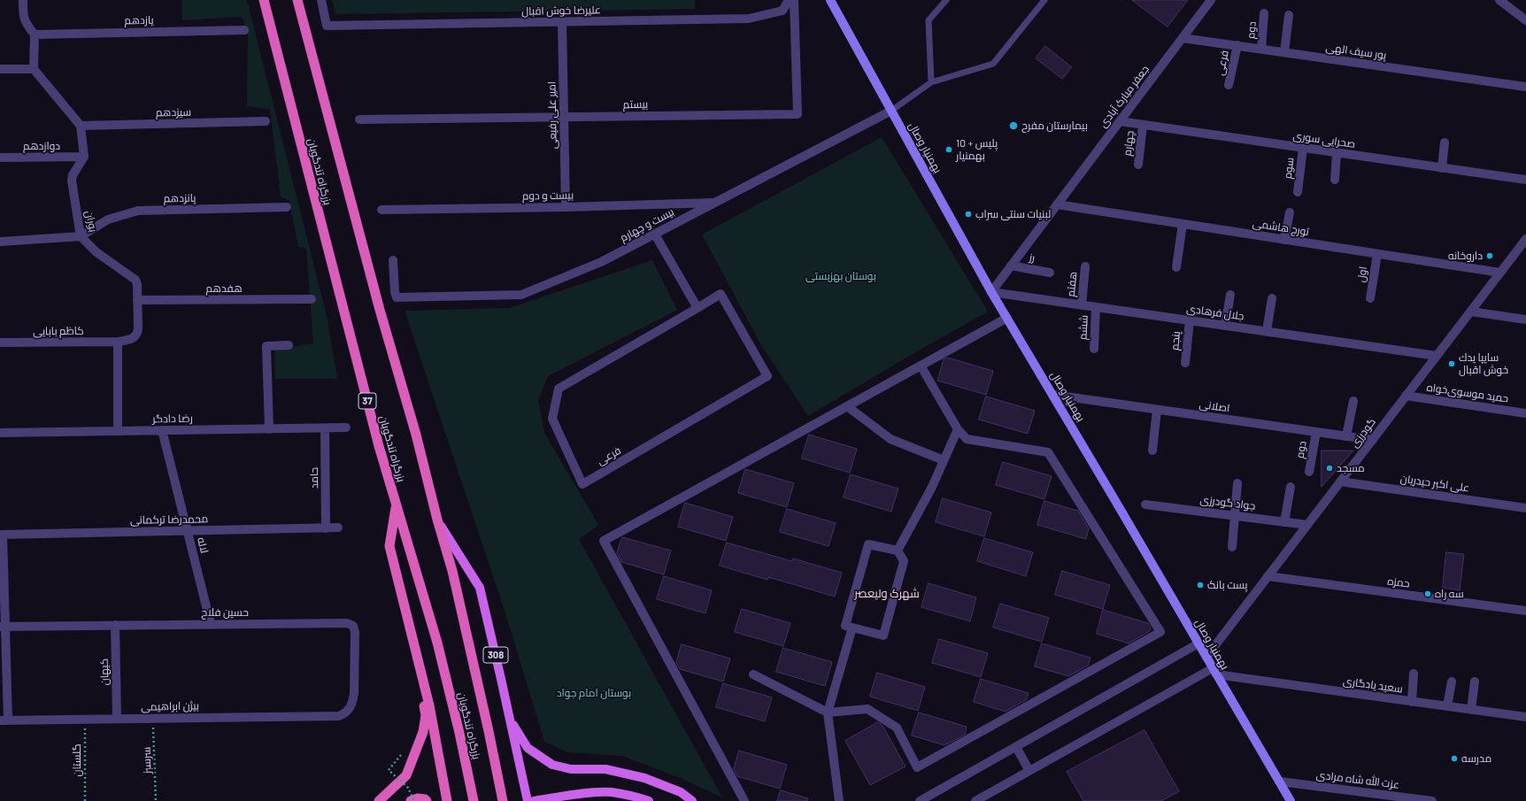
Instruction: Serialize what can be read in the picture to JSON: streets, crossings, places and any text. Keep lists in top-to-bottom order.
{
  "streets": {
    "highway": ["بزرگراه تندگویان", "37"],
    "main road": ["بهمنیار وصال", "308"],
    "street": [
      "علیرضا خوش اقبال",
      "یازدهم",
      "دوم",
      "پور سیف الهی",
      "فرعی",
      "جعفر مبارک آبادی",
      "بیستم",
      "سیزدهم",
      "امیر علی رفیعی",
      "صحرایی سوری",
      "چهارم",
      "دوازدهم",
      "سوم",
      "بیست و دوم",
      "پانزدهم",
      "بوران",
      "بیست و چهارم",
      "تورج هاشمی",
      "رز",
      "اول",
      "هفتم",
      "هفدهم",
      "جلال فرهادی",
      "ششم",
      "کاظم بابایی",
      "پنجم",
      "حمید موسوی‌خواه",
      "اصلانی",
      "رضا دادگر",
      "گودرزی",
      "حامد",
      "علی اکبر حیدریان",
      "جواد گودرزی",
      "محمدرضا ترکمانی",
      "لاله",
      "حمزه",
      "حسین فلاح",
      "کیهان",
      "سعید یادگاری",
      "بیژن ابراهیمی",
      "عزت الله شاه مرادی"
    ],
    "path": ["گلستان", "سرسبز"]
  },
  "crossings": [
    ["علیرضا خوش اقبال", "امیر علی رفیعی"],
    ["دوم", "پور سیف الهی"],
    ["دوم", "اصلانی"],
    ["پور سیف الهی", "فرعی"],
    ["پور سیف الهی", "جعفر مبارک آبادی"],
    ["جعفر مبارک آبادی", "صحرایی سوری"],
    ["جعفر مبارک آبادی", "بهمنیار وصال"],
    ["جعفر مبارک آبادی", "تورج هاشمی"],
    ["جعفر مبارک آبادی", "رز"],
    ["جعفر مبارک آبادی", "جلال فرهادی"],
    ["بیستم", "امیر علی رفیعی"],
    ["امیر علی رفیعی", "بیست و دوم"],
    ["صحرایی سوری", "چهارم"],
    ["صحرایی سوری", "سوم"],
    ["دوازدهم", "بوران"],
    ["بهمنیار وصال", "بیست و چهارم"],
    ["بهمنیار وصال", "جلال فرهادی"],
    ["بهمنیار وصال", "اصلانی"],
    ["بهمنیار وصال", "گودرزی"],
    ["بهمنیار وصال", "سعید یادگاری"],
    ["بهمنیار وصال", "عزت الله شاه مرادی"],
    ["بزرگراه تندگویان", "308"],
    ["بیست و دوم", "بیست و چهارم"],
    ["پانزدهم", "بوران"],
    ["بوران", "هفدهم"],
    ["بوران", "کاظم بابایی"],
    ["تورج هاشمی", "اول"],
    ["تورج هاشمی", "گودرزی"],
    ["هفتم", "جلال فرهادی"],
    ["جلال فرهادی", "ششم"],
    ["جلال فرهادی", "پنجم"],
    ["جلال فرهادی", "گودرزی"],
    ["حمید موسوی‌خواه", "گودرزی"],
    ["اصلانی", "گودرزی"],
    ["رضا دادگر", "حامد"],
    ["رضا دادگر", "لاله"],
    ["گودرزی", "علی اکبر حیدریان"],
    ["گودرزی", "جواد گودرزی"],
    ["گودرزی", "حمزه"],
    ["حامد", "محمدرضا ترکمانی"],
    ["محمدرضا ترکمانی", "لاله"],
    ["لاله", "حسین فلاح"],
    ["حسین فلاح", "کیهان"],
    ["حسین فلاح", "بیژن ابراهیمی"],
    ["کیهان", "بیژن ابراهیمی"],
    ["بیژن ابراهیمی", "گلستان"],
    ["بیژن ابراهیمی", "سرسبز"]
  ],
  "districts": ["شهرک ولیعصر"],
  "parks": ["بوستان بهزیستی", "بوستان امام جواد"],
  "places": [
    "بیمارستان مفرح",
    "پلیس + 10 بهمنیار",
    "لبنیات سنتی سراب",
    "داروخانه",
    "سايپا يدك خوش اقبال",
    "مسجد",
    "پست بانک",
    "سه راه",
    "مدرسه"
  ]
}
